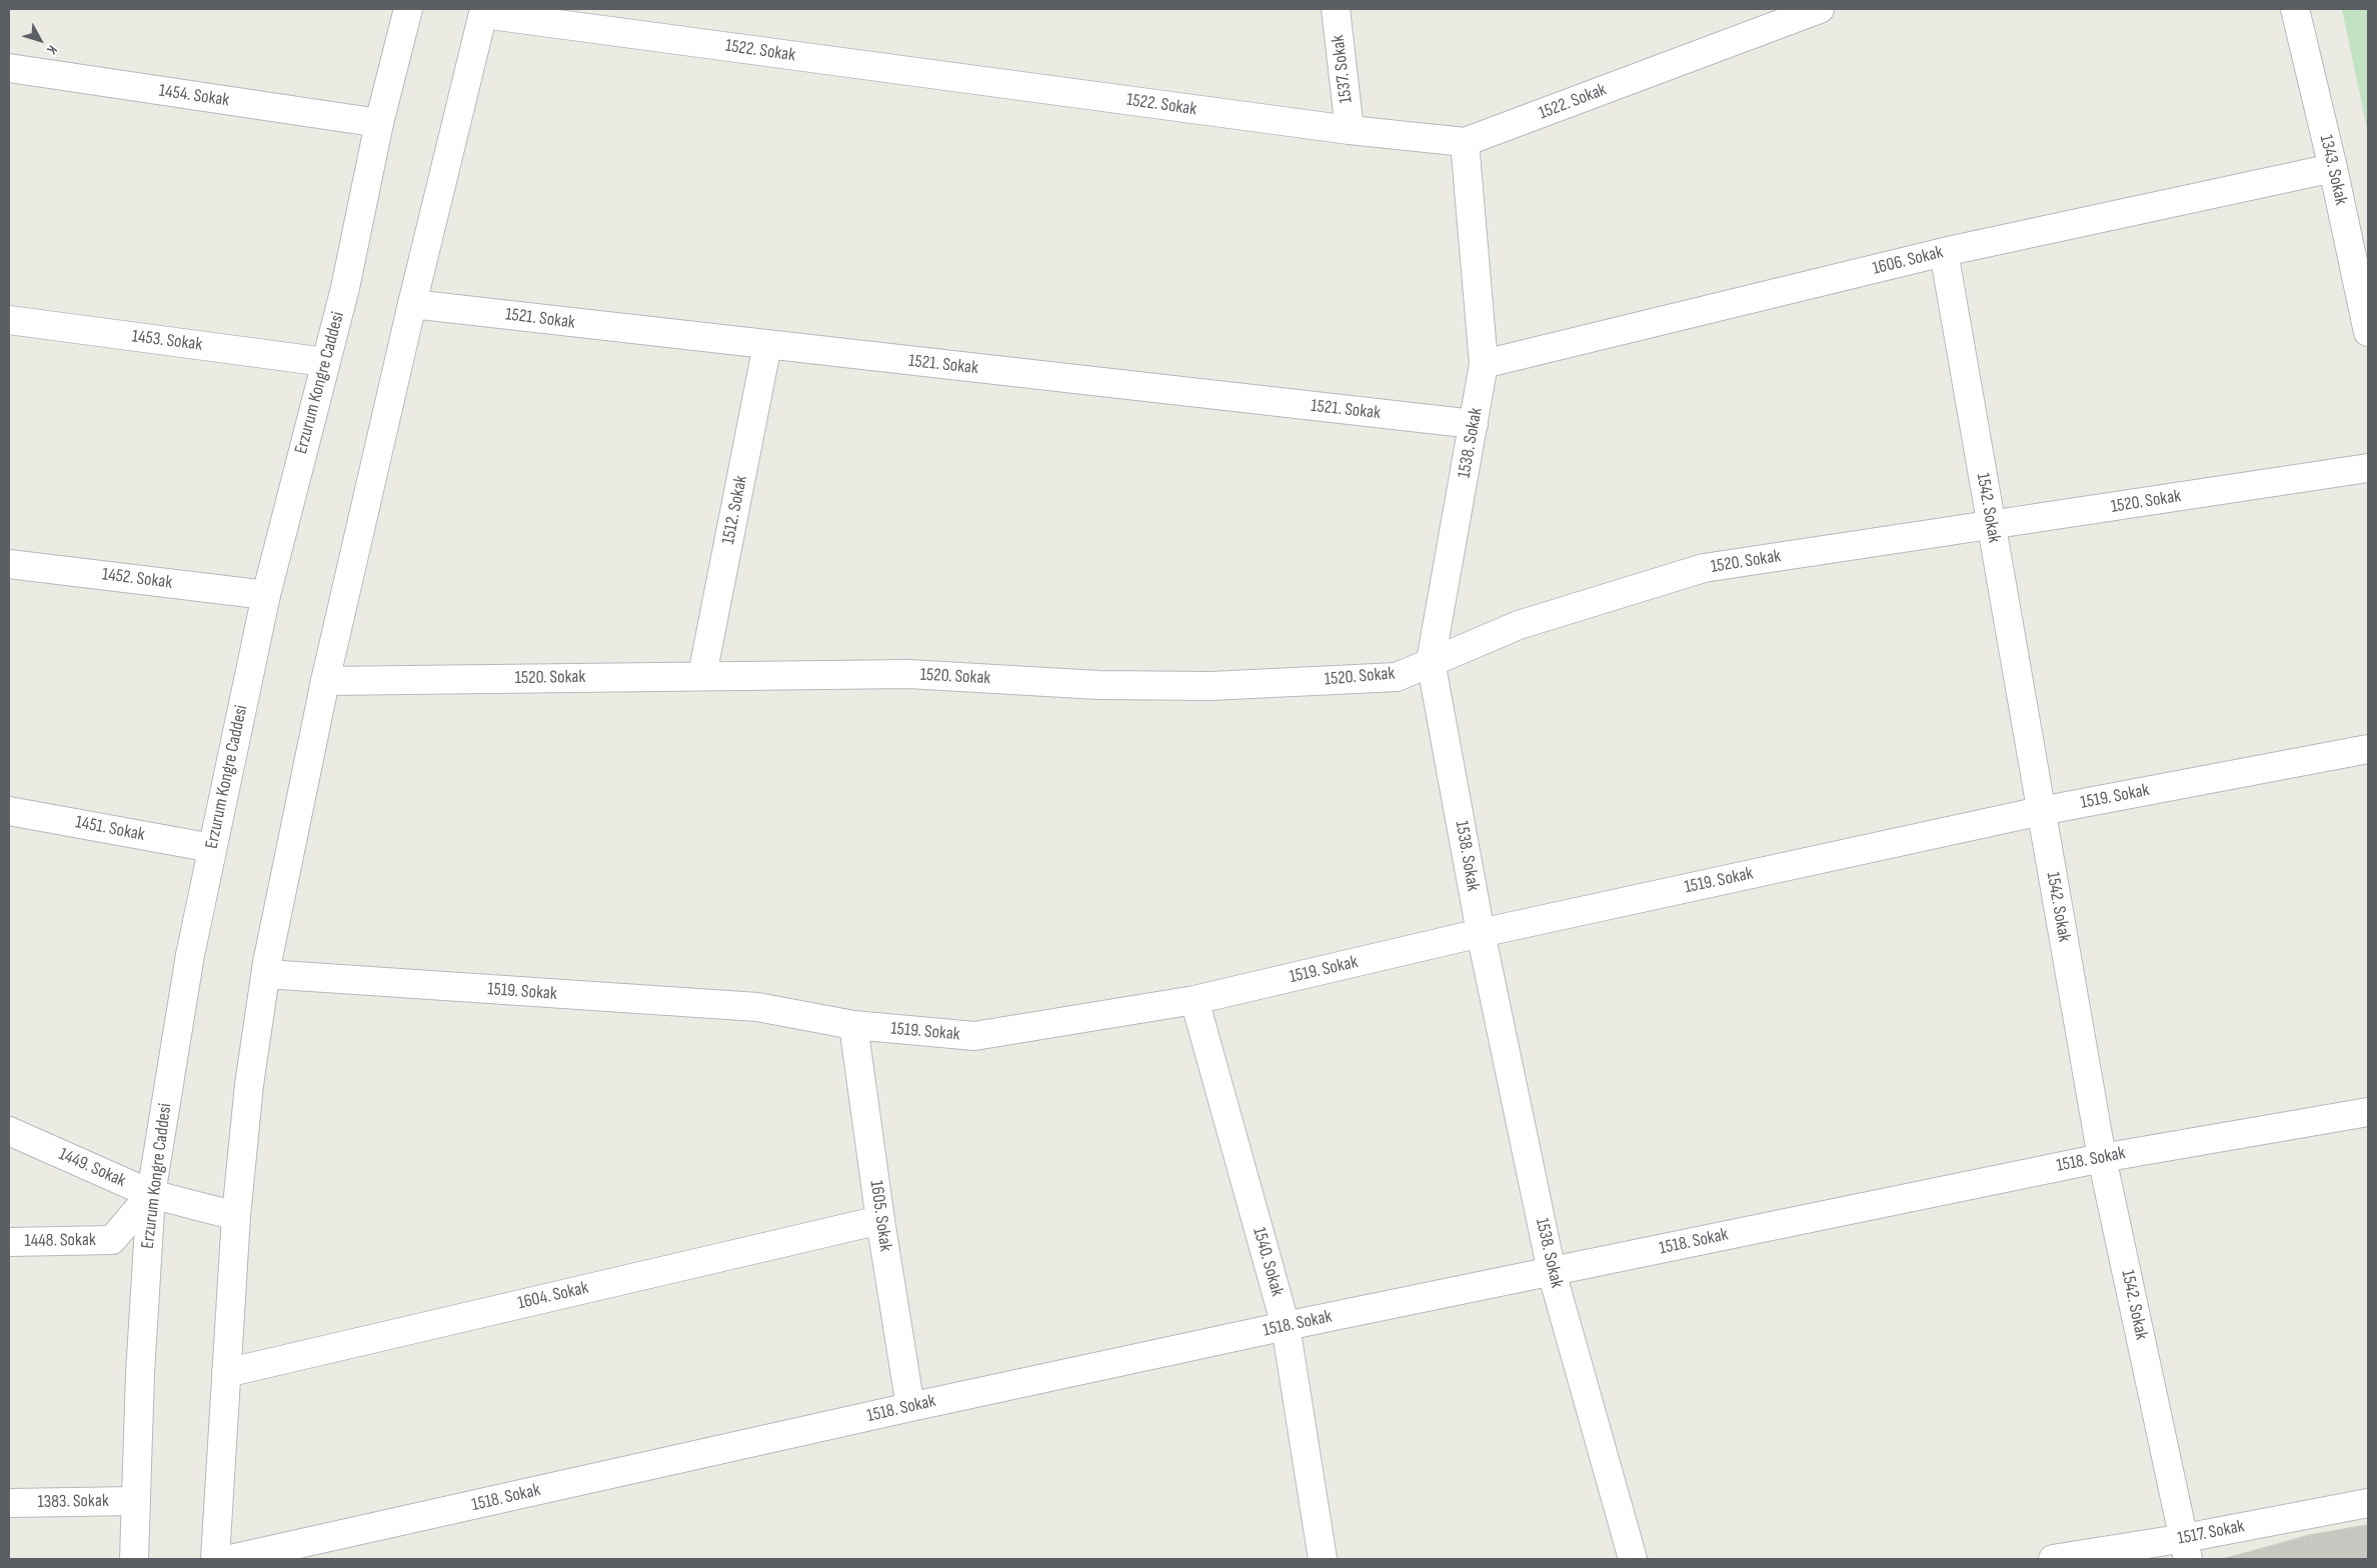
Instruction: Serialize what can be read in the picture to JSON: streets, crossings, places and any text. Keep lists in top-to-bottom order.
{
  "streets": {
    "street": [
      "1522. Sokak",
      "1537. Sokak",
      "1454. Sokak",
      "1343. Sokak",
      "1606. Sokak",
      "1521. Sokak",
      "1453. Sokak",
      "Erzurum Kongre Caddesi",
      "1538. Sokak",
      "1520. Sokak",
      "1542. Sokak",
      "1512. Sokak",
      "1452. Sokak",
      "1519. Sokak",
      "1451. Sokak",
      "1518. Sokak",
      "1449. Sokak",
      "1605. Sokak",
      "1448. Sokak",
      "1540. Sokak",
      "1604. Sokak",
      "1383. Sokak",
      "1517. Sokak"
    ]
  },
  "crossings": [
    ["1522. Sokak", "1537. Sokak"],
    ["1522. Sokak", "1538. Sokak"],
    ["1454. Sokak", "Erzurum Kongre Caddesi"],
    ["1343. Sokak", "1606. Sokak"],
    ["1606. Sokak", "1538. Sokak"],
    ["1606. Sokak", "1542. Sokak"],
    ["1521. Sokak", "1538. Sokak"],
    ["1521. Sokak", "1512. Sokak"],
    ["1453. Sokak", "Erzurum Kongre Caddesi"],
    ["Erzurum Kongre Caddesi", "1452. Sokak"],
    ["Erzurum Kongre Caddesi", "1451. Sokak"],
    ["Erzurum Kongre Caddesi", "1449. Sokak"],
    ["Erzurum Kongre Caddesi", "1448. Sokak"],
    ["Erzurum Kongre Caddesi", "1383. Sokak"],
    ["1538. Sokak", "1520. Sokak"],
    ["1538. Sokak", "1519. Sokak"],
    ["1538. Sokak", "1518. Sokak"],
    ["1520. Sokak", "1542. Sokak"],
    ["1520. Sokak", "1512. Sokak"],
    ["1542. Sokak", "1519. Sokak"],
    ["1542. Sokak", "1518. Sokak"],
    ["1542. Sokak", "1517. Sokak"],
    ["1519. Sokak", "1605. Sokak"],
    ["1519. Sokak", "1540. Sokak"],
    ["1518. Sokak", "1605. Sokak"],
    ["1518. Sokak", "1540. Sokak"],
    ["1449. Sokak", "1448. Sokak"],
    ["1605. Sokak", "1604. Sokak"]
  ],
  "north": "bottom right"
}
